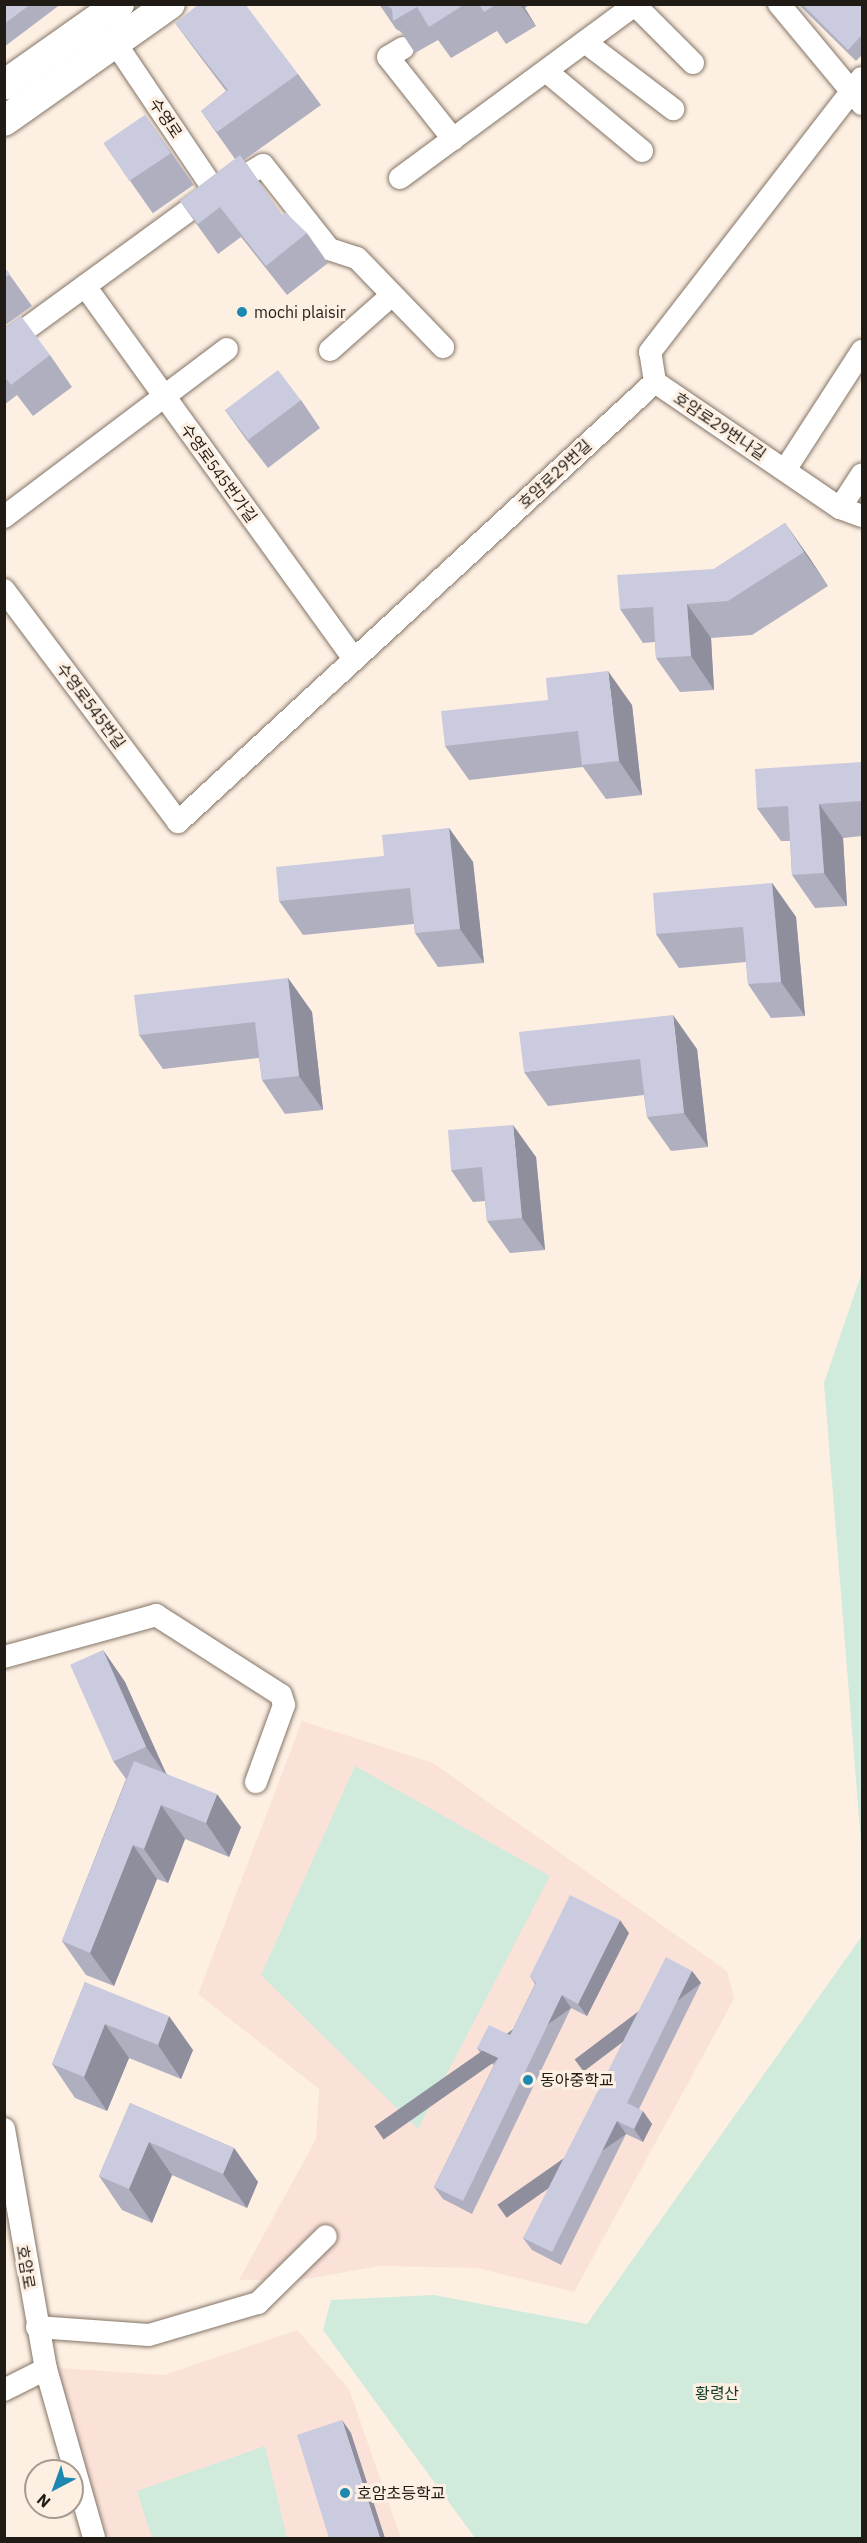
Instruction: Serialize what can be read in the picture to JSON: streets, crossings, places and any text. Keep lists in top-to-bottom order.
{
  "streets": {
    "street": [
      "수영로",
      "호암로29번나길",
      "수영로545번가길",
      "호암로29번길",
      "수영로545번길",
      "호암로"
    ]
  },
  "crossings": [
    ["호암로29번나길", "호암로29번길"],
    ["수영로545번가길", "호암로29번길"],
    ["호암로29번길", "수영로545번길"]
  ],
  "parks": ["황령산"],
  "places": ["mochi plaisir", "동아중학교", "호암초등학교"],
  "north": "bottom left"
}
